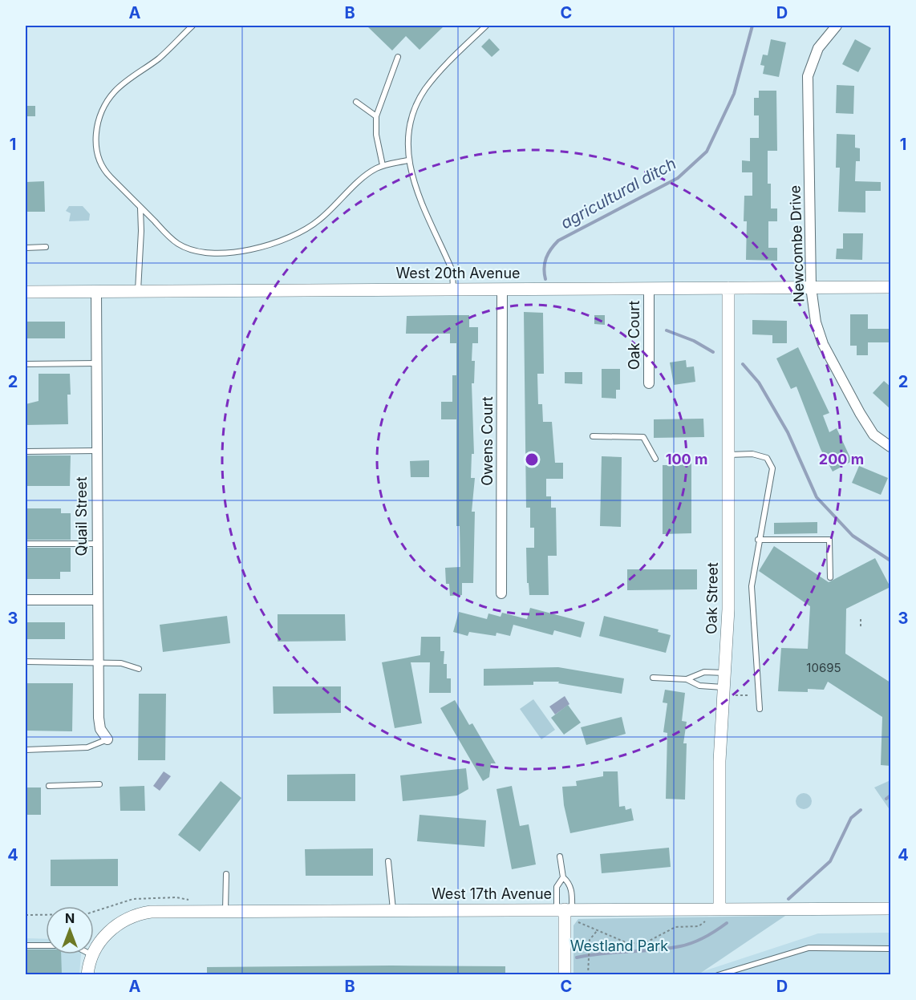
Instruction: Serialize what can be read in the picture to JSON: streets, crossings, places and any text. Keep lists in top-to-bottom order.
{
  "streets": {
    "street": [
      "Newcombe Drive",
      "West 20th Avenue",
      "Oak Court",
      "Owens Court",
      "Quail Street",
      "Oak Street",
      "West 17th Avenue"
    ]
  },
  "crossings": [
    ["Newcombe Drive", "West 20th Avenue"],
    ["West 20th Avenue", "Oak Court"],
    ["West 20th Avenue", "Owens Court"],
    ["West 20th Avenue", "Quail Street"],
    ["West 20th Avenue", "Oak Street"],
    ["Oak Street", "West 17th Avenue"]
  ],
  "water": ["agricultural ditch"],
  "parks": ["Westland Park"],
  "house_numbers": ["10695"],
  "north": "top",
  "grid": {
    "columns": [
      "A",
      "B",
      "C",
      "D"
    ],
    "rows": [
      "1",
      "2",
      "3",
      "4"
    ]
  },
  "rings": ["100 m", "200 m"]
}
